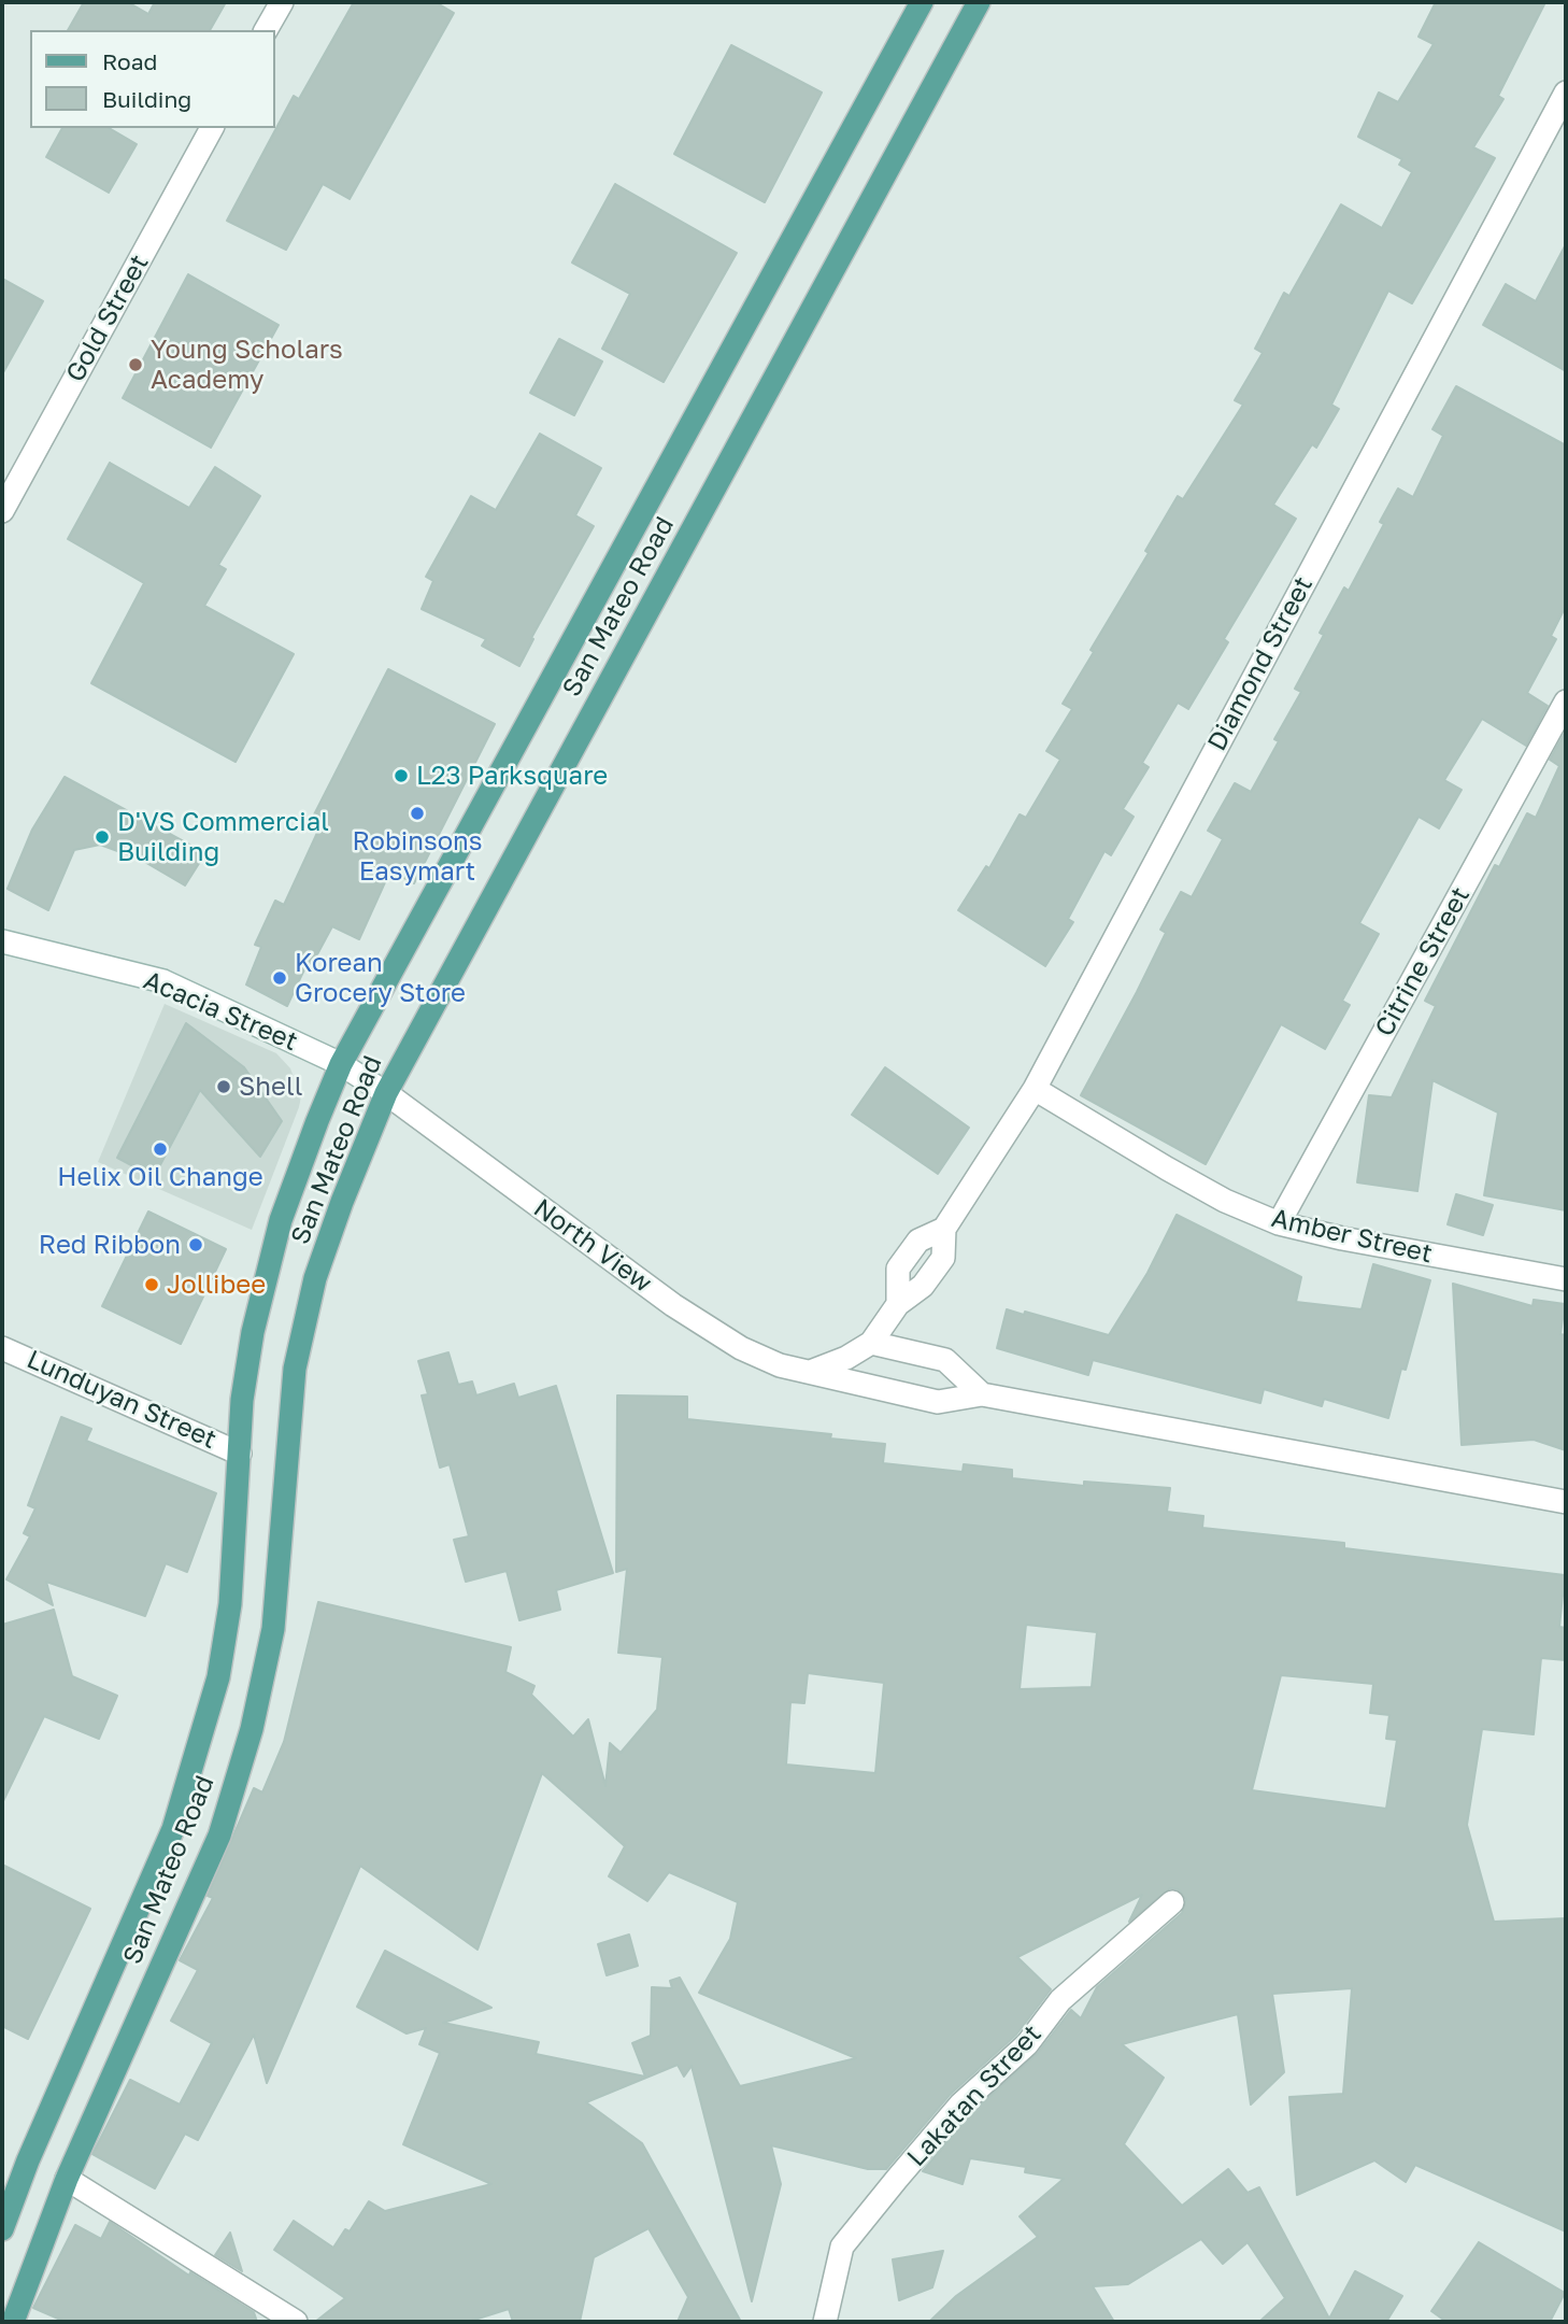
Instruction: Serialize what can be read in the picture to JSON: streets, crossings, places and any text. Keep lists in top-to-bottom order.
{
  "streets": {
    "main road": ["San Mateo Road"],
    "street": [
      "Gold Street",
      "Diamond Street",
      "Citrine Street",
      "Acacia Street",
      "Amber Street",
      "North View",
      "Lunduyan Street",
      "Lakatan Street"
    ]
  },
  "crossings": [
    ["San Mateo Road", "Acacia Street"],
    ["San Mateo Road", "North View"],
    ["San Mateo Road", "Lunduyan Street"],
    ["Diamond Street", "Amber Street"],
    ["Diamond Street", "North View"],
    ["Citrine Street", "Amber Street"],
    ["Acacia Street", "North View"]
  ],
  "places": [
    "Young Scholars Academy",
    "L23 Parksquare",
    "Robinsons Easymart",
    "D'VS Commercial Building",
    "Korean Grocery Store",
    "Shell",
    "Helix Oil Change",
    "Red Ribbon",
    "Jollibee"
  ],
  "legend": ["Road", "Building"]
}
